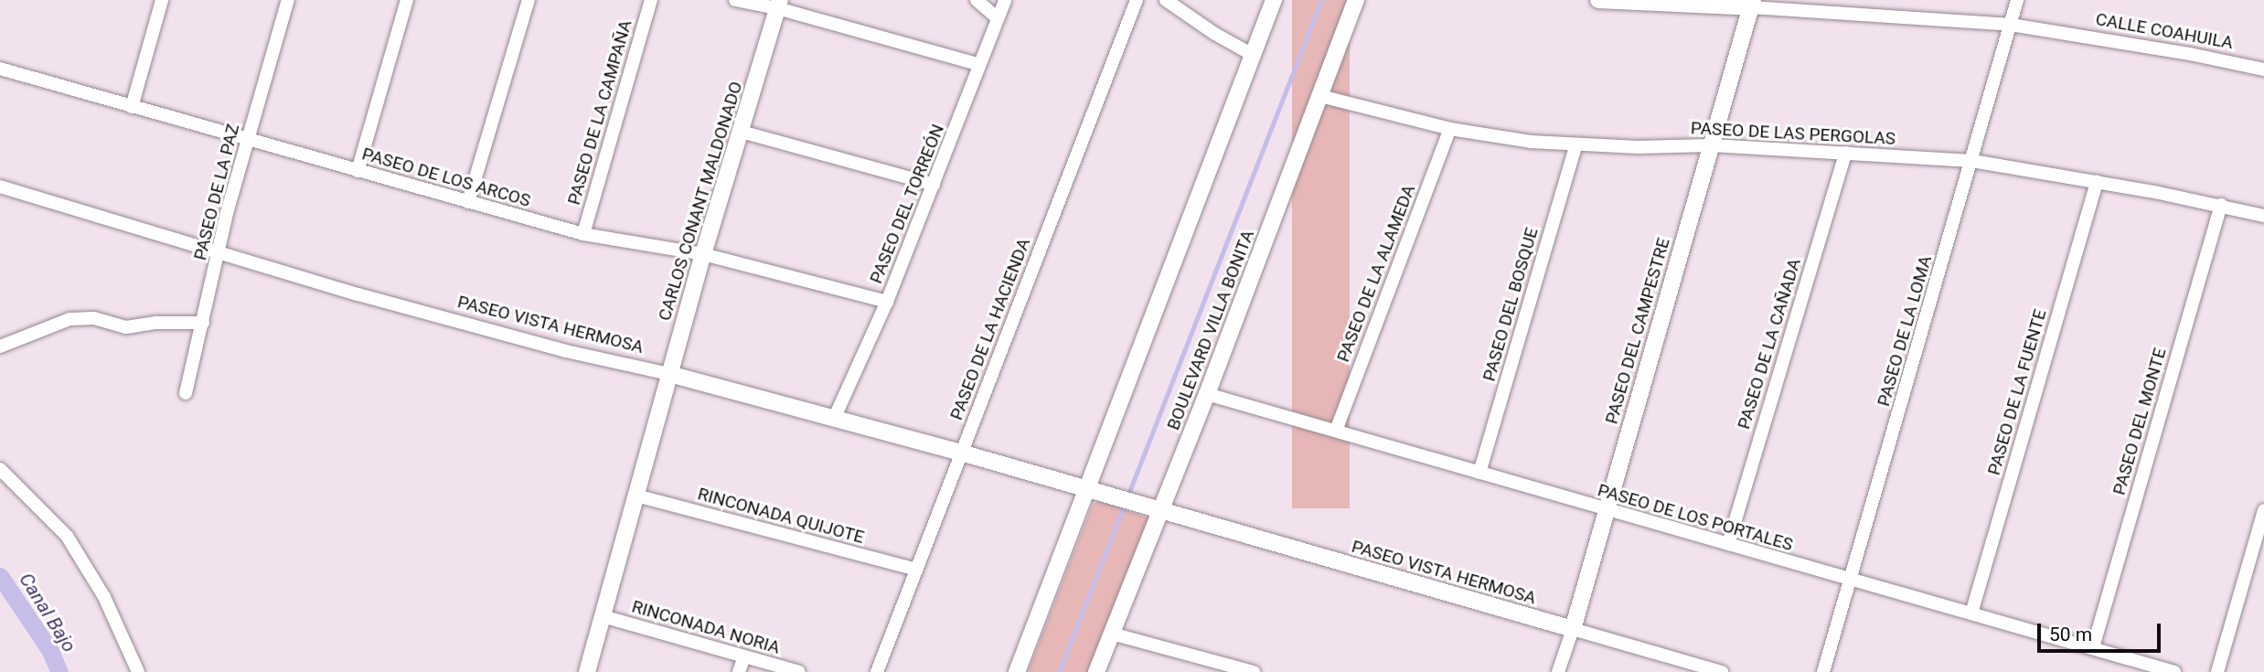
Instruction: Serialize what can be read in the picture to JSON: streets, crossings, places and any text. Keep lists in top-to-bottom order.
{
  "streets": {
    "street": [
      "CALLE COAHUILA",
      "PASEO DE LA CAMPAÑA",
      "PASEO DE LAS PERGOLAS",
      "PASEO DE LOS ARCOS",
      "PASEO DE LA PAZ",
      "CARLOS CONANT MALDONADO",
      "PASEO DEL TORREÓN",
      "PASEO DE LA ALAMEDA",
      "PASEO DEL BOSQUE",
      "PASEO VISTA HERMOSA",
      "PASEO DE LA HACIENDA",
      "BOULEVARD VILLA BONITA",
      "PASEO DEL CAMPESTRE",
      "PASEO DE LA LOMA",
      "PASEO DE LA CAÑADA",
      "PASEO DE LA FUENTE",
      "PASEO DEL MONTE",
      "RINCONADA QUIJOTE",
      "PASEO DE LOS PORTALES",
      "RINCONADA NORIA"
    ]
  },
  "crossings": [
    ["CALLE COAHUILA", "PASEO DEL CAMPESTRE"],
    ["CALLE COAHUILA", "PASEO DE LA LOMA"],
    ["PASEO DE LA CAMPAÑA", "PASEO DE LOS ARCOS"],
    ["PASEO DE LAS PERGOLAS", "PASEO DE LA ALAMEDA"],
    ["PASEO DE LAS PERGOLAS", "PASEO DEL BOSQUE"],
    ["PASEO DE LAS PERGOLAS", "BOULEVARD VILLA BONITA"],
    ["PASEO DE LAS PERGOLAS", "PASEO DEL CAMPESTRE"],
    ["PASEO DE LAS PERGOLAS", "PASEO DE LA LOMA"],
    ["PASEO DE LAS PERGOLAS", "PASEO DE LA CAÑADA"],
    ["PASEO DE LAS PERGOLAS", "PASEO DE LA FUENTE"],
    ["PASEO DE LAS PERGOLAS", "PASEO DEL MONTE"],
    ["PASEO DE LOS ARCOS", "PASEO DE LA PAZ"],
    ["PASEO DE LOS ARCOS", "CARLOS CONANT MALDONADO"],
    ["PASEO DE LOS ARCOS", "PASEO DEL TORREÓN"],
    ["PASEO DE LA PAZ", "PASEO VISTA HERMOSA"],
    ["CARLOS CONANT MALDONADO", "PASEO VISTA HERMOSA"],
    ["CARLOS CONANT MALDONADO", "RINCONADA QUIJOTE"],
    ["CARLOS CONANT MALDONADO", "RINCONADA NORIA"],
    ["PASEO DEL TORREÓN", "PASEO VISTA HERMOSA"],
    ["PASEO DE LA ALAMEDA", "PASEO DE LOS PORTALES"],
    ["PASEO DEL BOSQUE", "PASEO DE LOS PORTALES"],
    ["PASEO VISTA HERMOSA", "PASEO DE LA HACIENDA"],
    ["PASEO VISTA HERMOSA", "BOULEVARD VILLA BONITA"],
    ["PASEO VISTA HERMOSA", "PASEO DEL CAMPESTRE"],
    ["PASEO DE LA HACIENDA", "RINCONADA QUIJOTE"],
    ["BOULEVARD VILLA BONITA", "PASEO DE LOS PORTALES"],
    ["PASEO DEL CAMPESTRE", "PASEO DE LOS PORTALES"],
    ["PASEO DE LA LOMA", "PASEO DE LOS PORTALES"],
    ["PASEO DE LA CAÑADA", "PASEO DE LOS PORTALES"],
    ["PASEO DE LA FUENTE", "PASEO DE LOS PORTALES"],
    ["PASEO DEL MONTE", "PASEO DE LOS PORTALES"]
  ],
  "water": ["Canal Bajo"],
  "scale_bar": "50 m"
}
